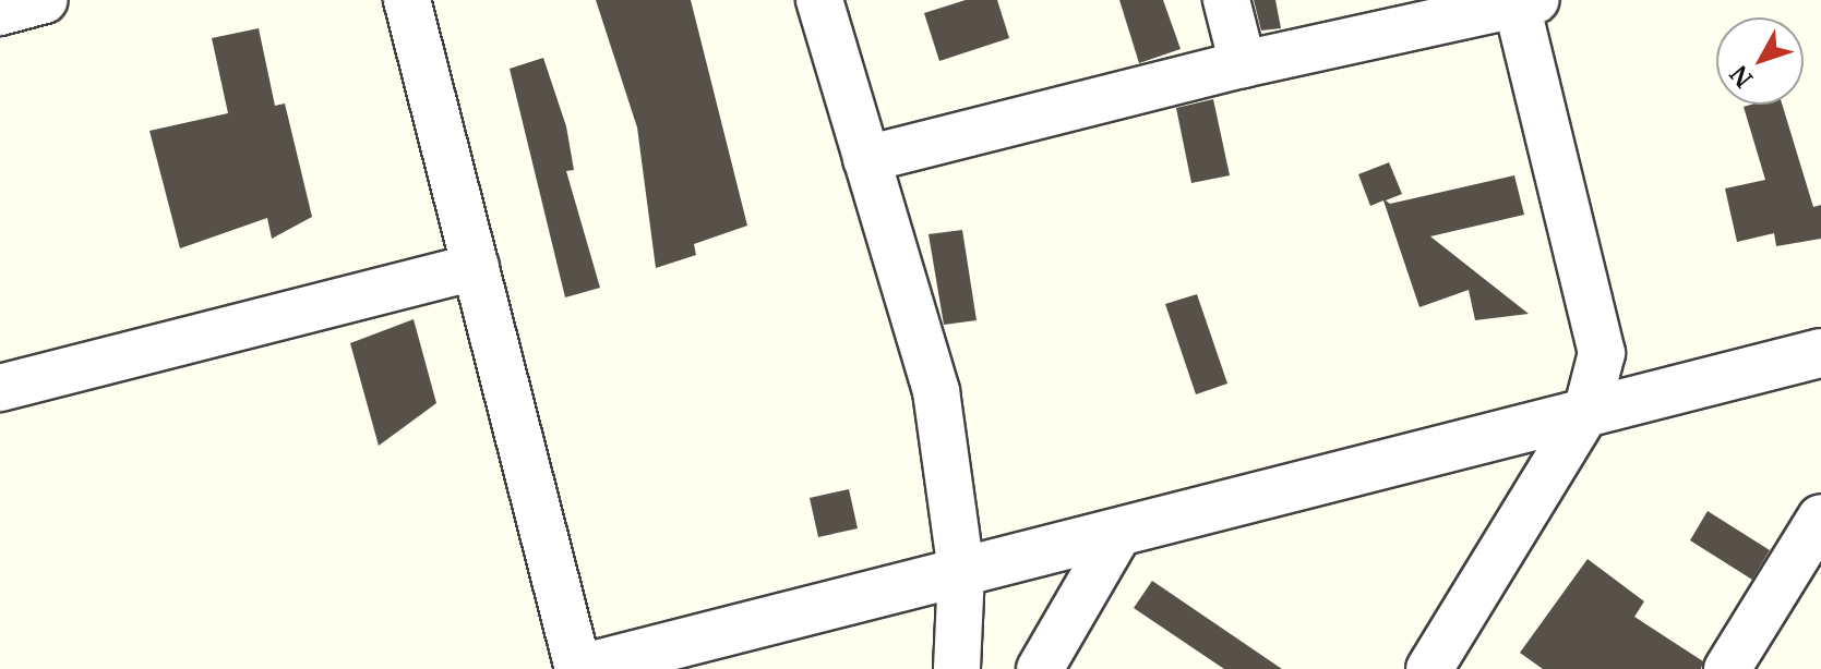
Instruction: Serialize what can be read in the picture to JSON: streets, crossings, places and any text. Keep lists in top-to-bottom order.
{
  "north": "bottom left"
}
